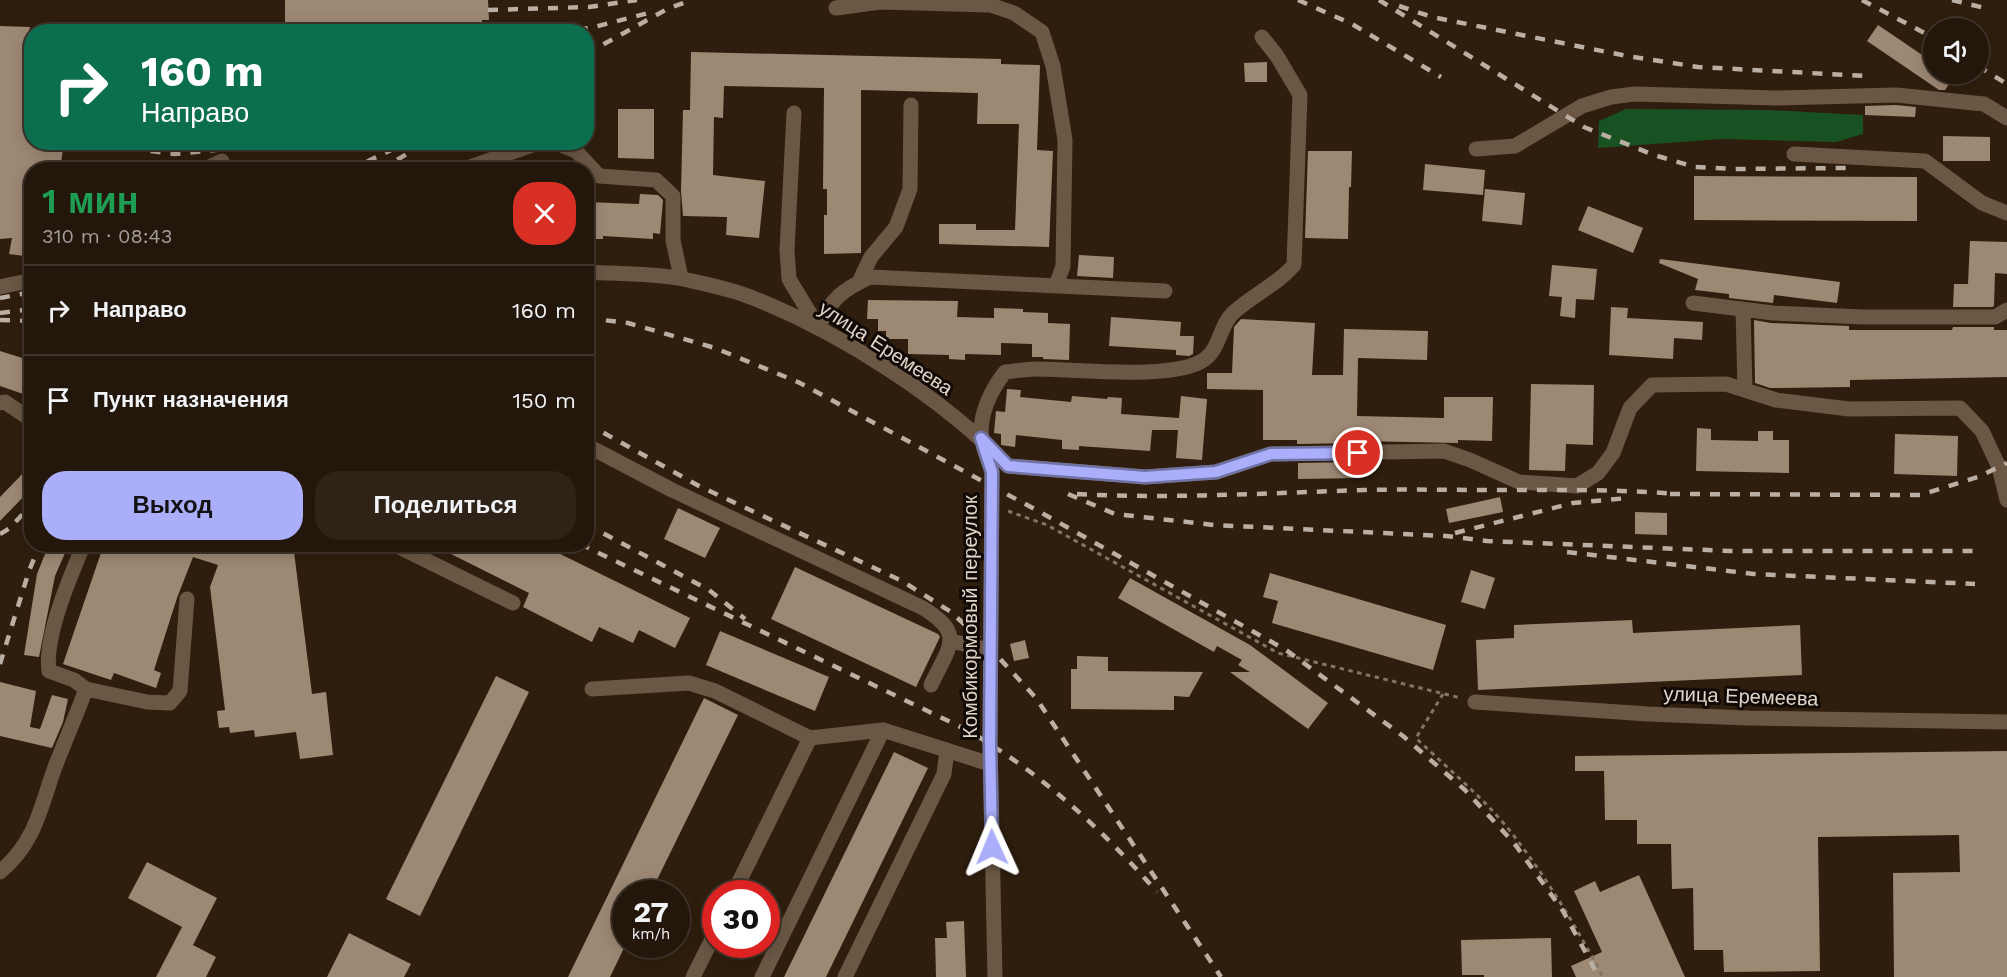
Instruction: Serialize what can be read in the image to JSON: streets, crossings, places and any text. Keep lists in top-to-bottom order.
{
  "streets": {
    "street": ["улица Еремеева", "Комбикормовый переулок"]
  },
  "crossings": [
    ["улица Еремеева", "Комбикормовый переулок"]
  ],
  "page": {
    "turn": ["160 m", "Направо"],
    "heading": ["1 мин", "310 m · 08:43"],
    "list": [
      {
        "name": "Направо",
        "value": "160 m"
      },
      {
        "name": "Пункт назначения",
        "value": "150 m"
      }
    ],
    "buttons": ["Выход", "Поделиться"],
    "speed": "27 km/h",
    "limit": "30"
  }
}
